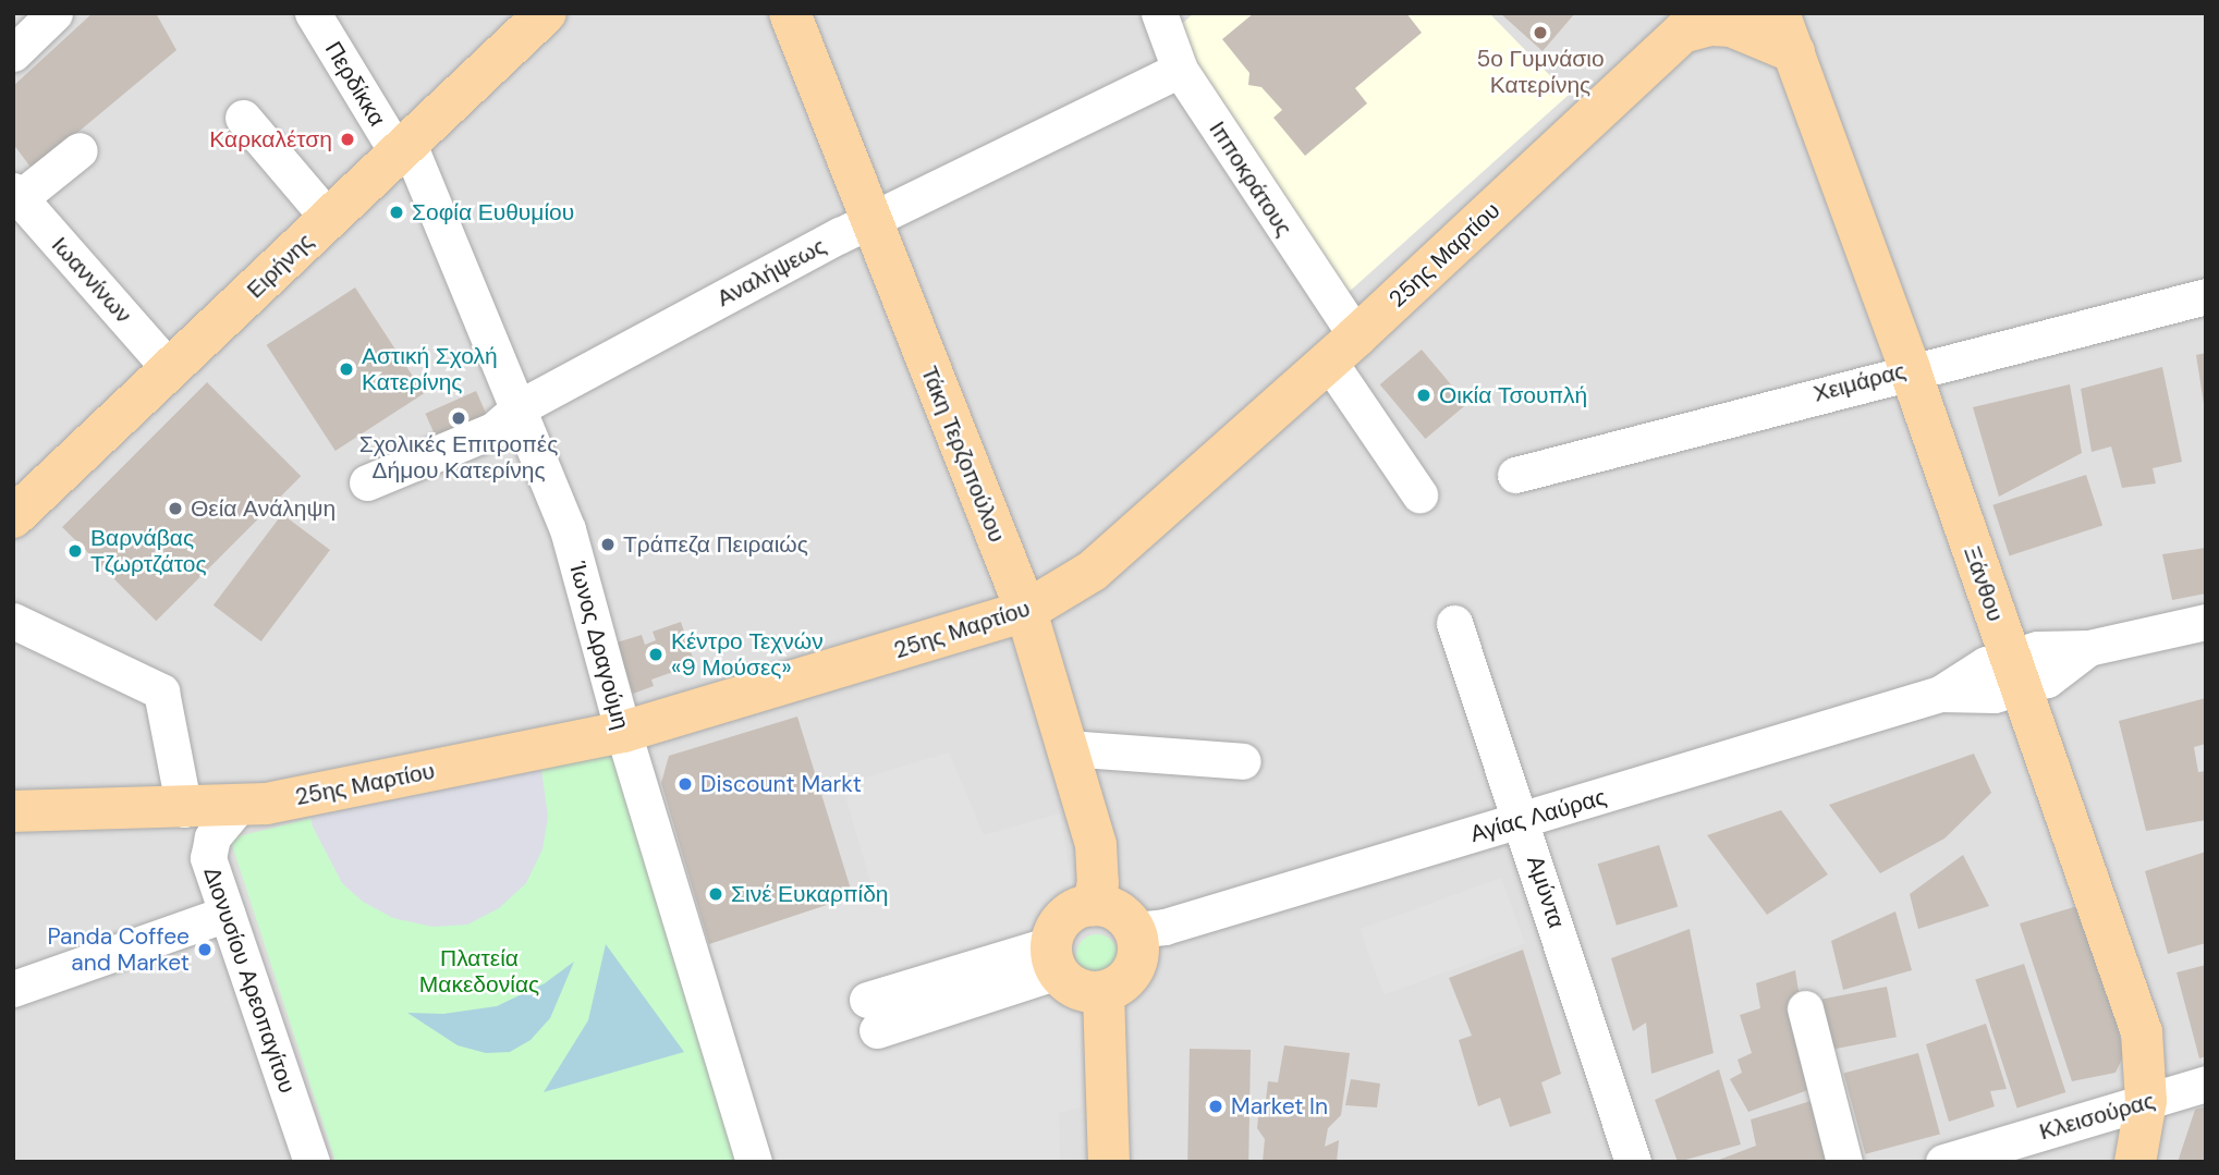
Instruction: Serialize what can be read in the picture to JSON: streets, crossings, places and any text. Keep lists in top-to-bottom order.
{
  "streets": {
    "main road": [
      "25ης Μαρτίου",
      "Ειρήνης",
      "Τάκη Τερζοπούλου",
      "Ξάνθου"
    ],
    "street": [
      "Περδίκκα",
      "Ιπποκράτους",
      "Αναλήψεως",
      "Ιωαννίνων",
      "Χειμάρας",
      "Ίωνος Δραγούμη",
      "Αγίας Λαύρας",
      "Αμύντα",
      "Διονυσίου Αρεοπαγίτου",
      "Κλεισούρας"
    ]
  },
  "crossings": [
    ["Περδίκκα", "Ειρήνης"],
    ["Περδίκκα", "Ίωνος Δραγούμη"],
    ["Ιπποκράτους", "25ης Μαρτίου"],
    ["Ιπποκράτους", "Αναλήψεως"],
    ["25ης Μαρτίου", "Τάκη Τερζοπούλου"],
    ["25ης Μαρτίου", "Ίωνος Δραγούμη"],
    ["25ης Μαρτίου", "Διονυσίου Αρεοπαγίτου"],
    ["Ειρήνης", "Ιωαννίνων"],
    ["Ειρήνης", "Ίωνος Δραγούμη"],
    ["Αναλήψεως", "Τάκη Τερζοπούλου"],
    ["Αναλήψεως", "Ίωνος Δραγούμη"],
    ["Χειμάρας", "Ξάνθου"],
    ["Τάκη Τερζοπούλου", "Αγίας Λαύρας"],
    ["Ξάνθου", "Αγίας Λαύρας"],
    ["Ξάνθου", "Κλεισούρας"],
    ["Αγίας Λαύρας", "Αμύντα"]
  ],
  "parks": ["Πλατεία Μακεδονίας"],
  "places": [
    "5ο Γυμνάσιο Κατερίνης",
    "Καρκαλέτση",
    "Σοφία Ευθυμίου",
    "Αστική Σχολή Κατερίνης",
    "Οικία Τσουπλή",
    "Σχολικές Επιτροπές Δήμου Κατερίνης",
    "Θεία Ανάληψη",
    "Τράπεζα Πειραιώς",
    "Βαρνάβας Τζωρτζάτος",
    "Κέντρο Τεχνών «9 Μούσες»",
    "Discount Markt",
    "Σινέ Ευκαρπίδη",
    "Panda Coffee and Market",
    "Market In"
  ]
}
